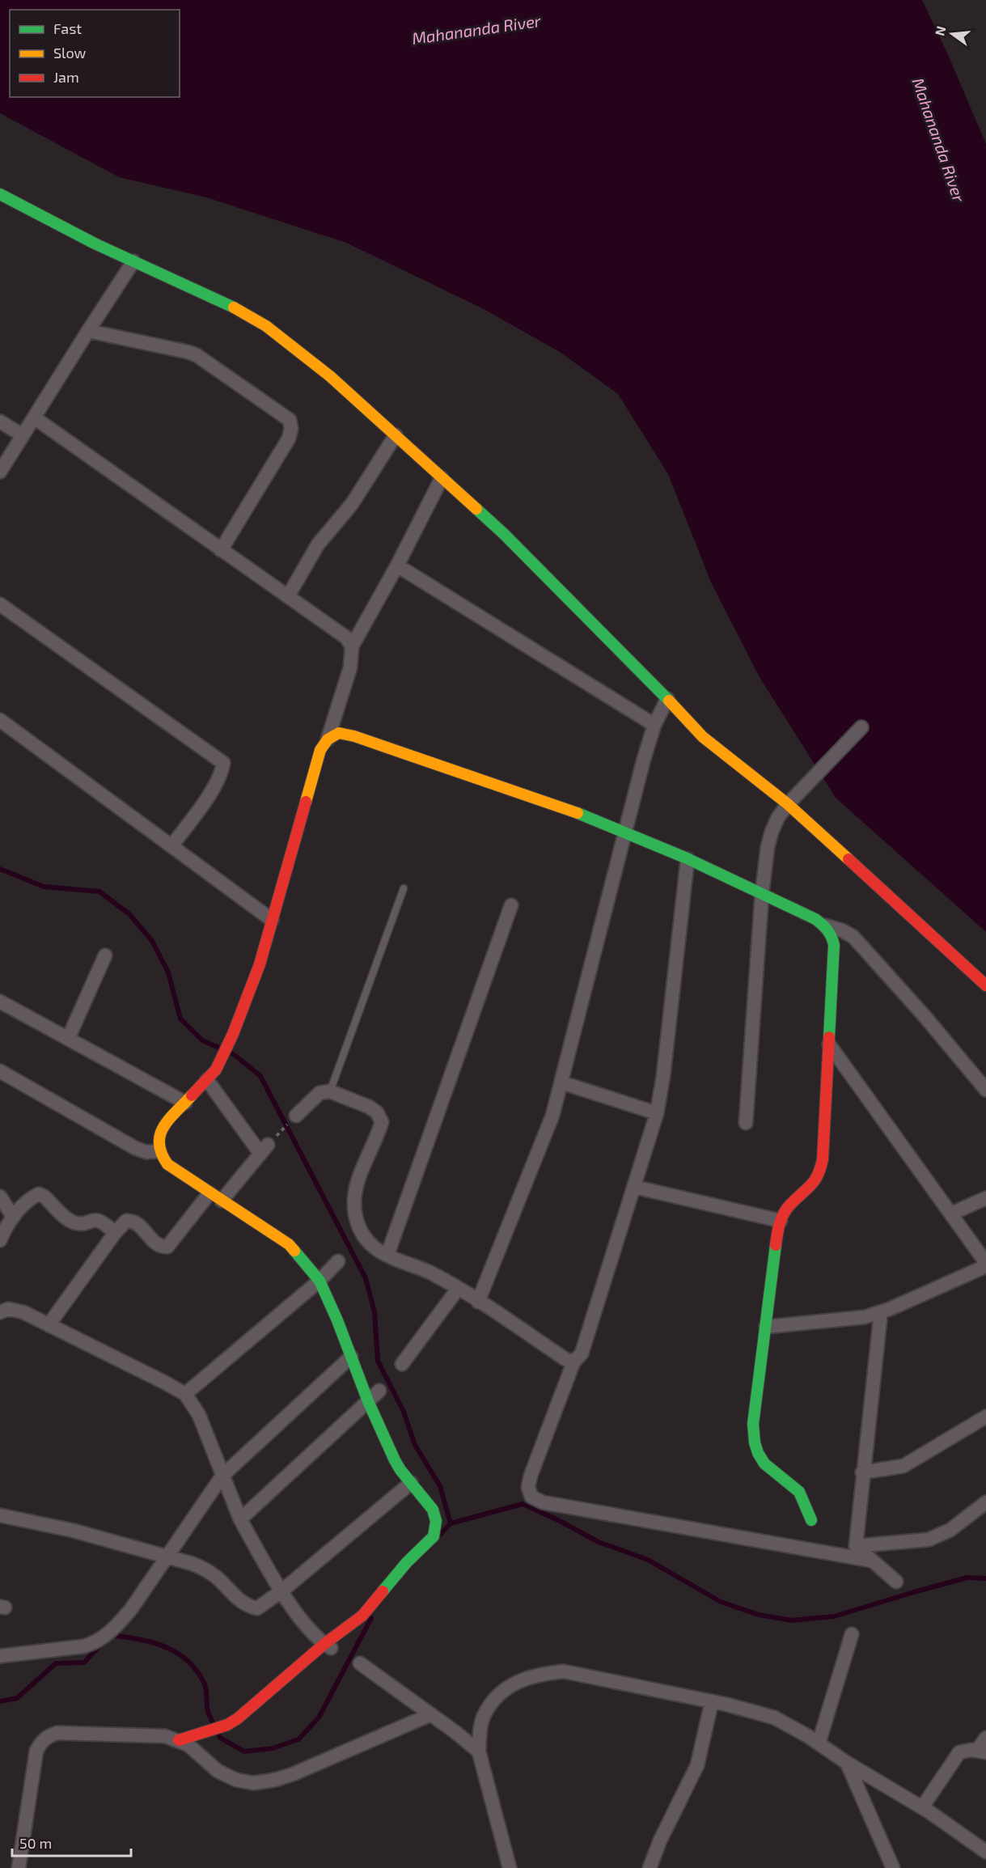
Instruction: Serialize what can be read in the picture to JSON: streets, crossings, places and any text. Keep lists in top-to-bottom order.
{
  "water": ["Mahananda River"],
  "legend": ["Fast", "Slow", "Jam"],
  "scale_bar": "50 m",
  "north": "left"
}
